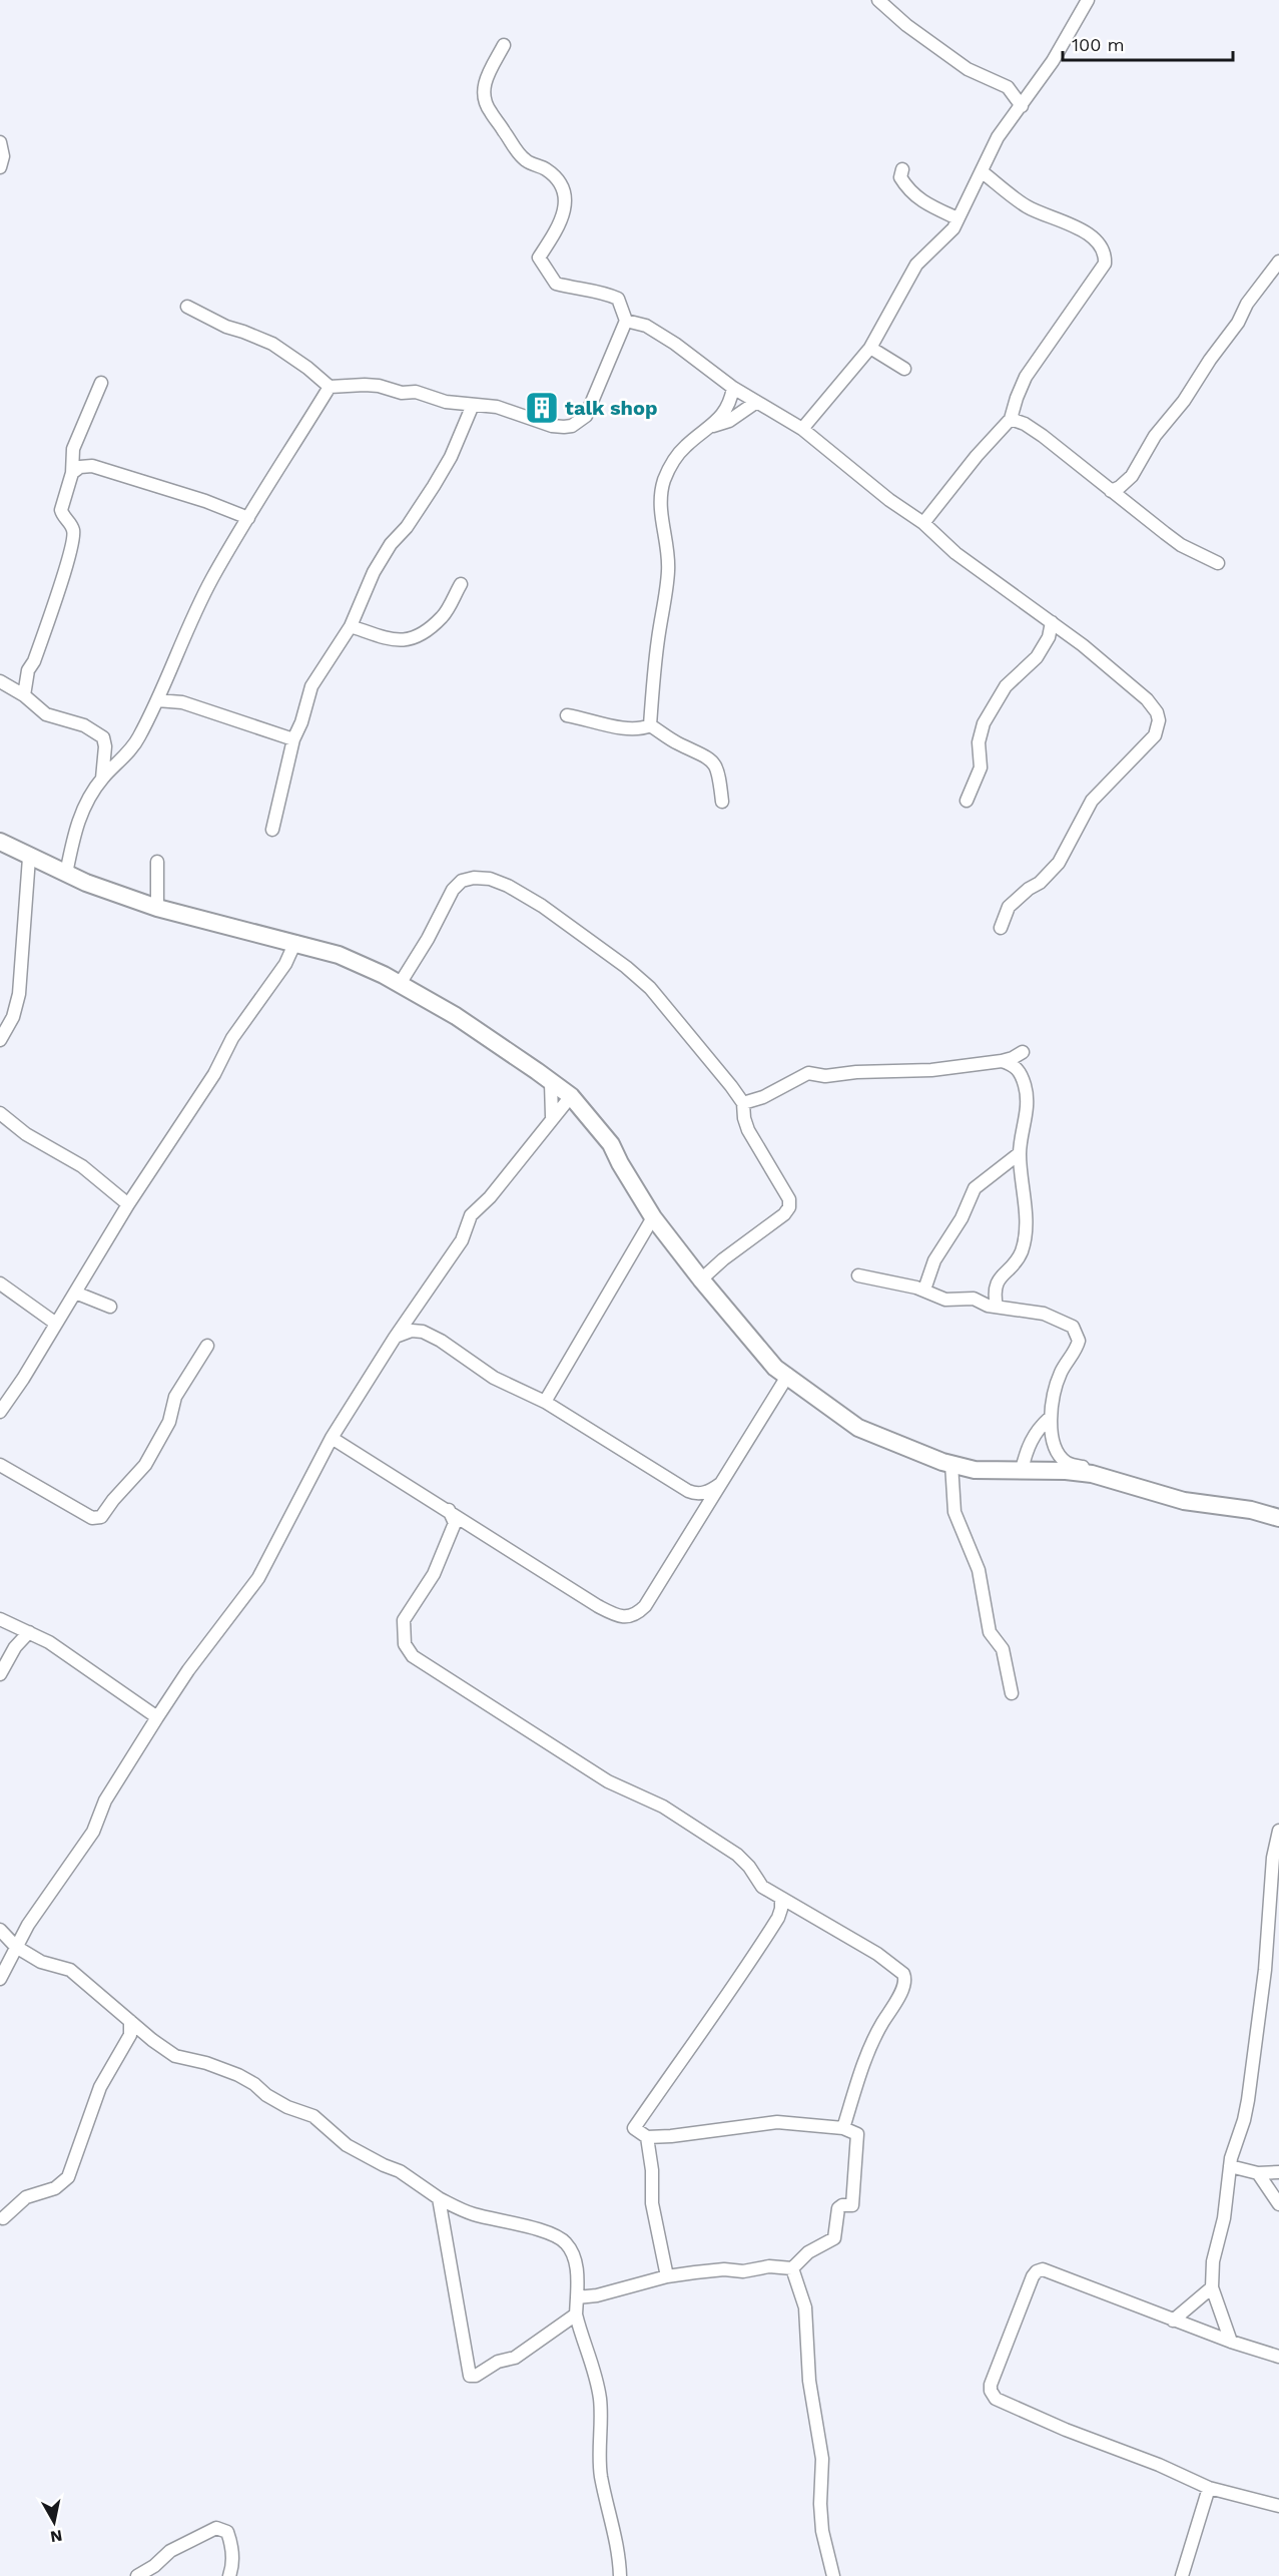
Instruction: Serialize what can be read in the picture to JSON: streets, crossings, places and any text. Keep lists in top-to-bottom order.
{
  "places": {
    "building": ["talk shop"]
  },
  "scale_bar": "100 m",
  "north": "bottom"
}
